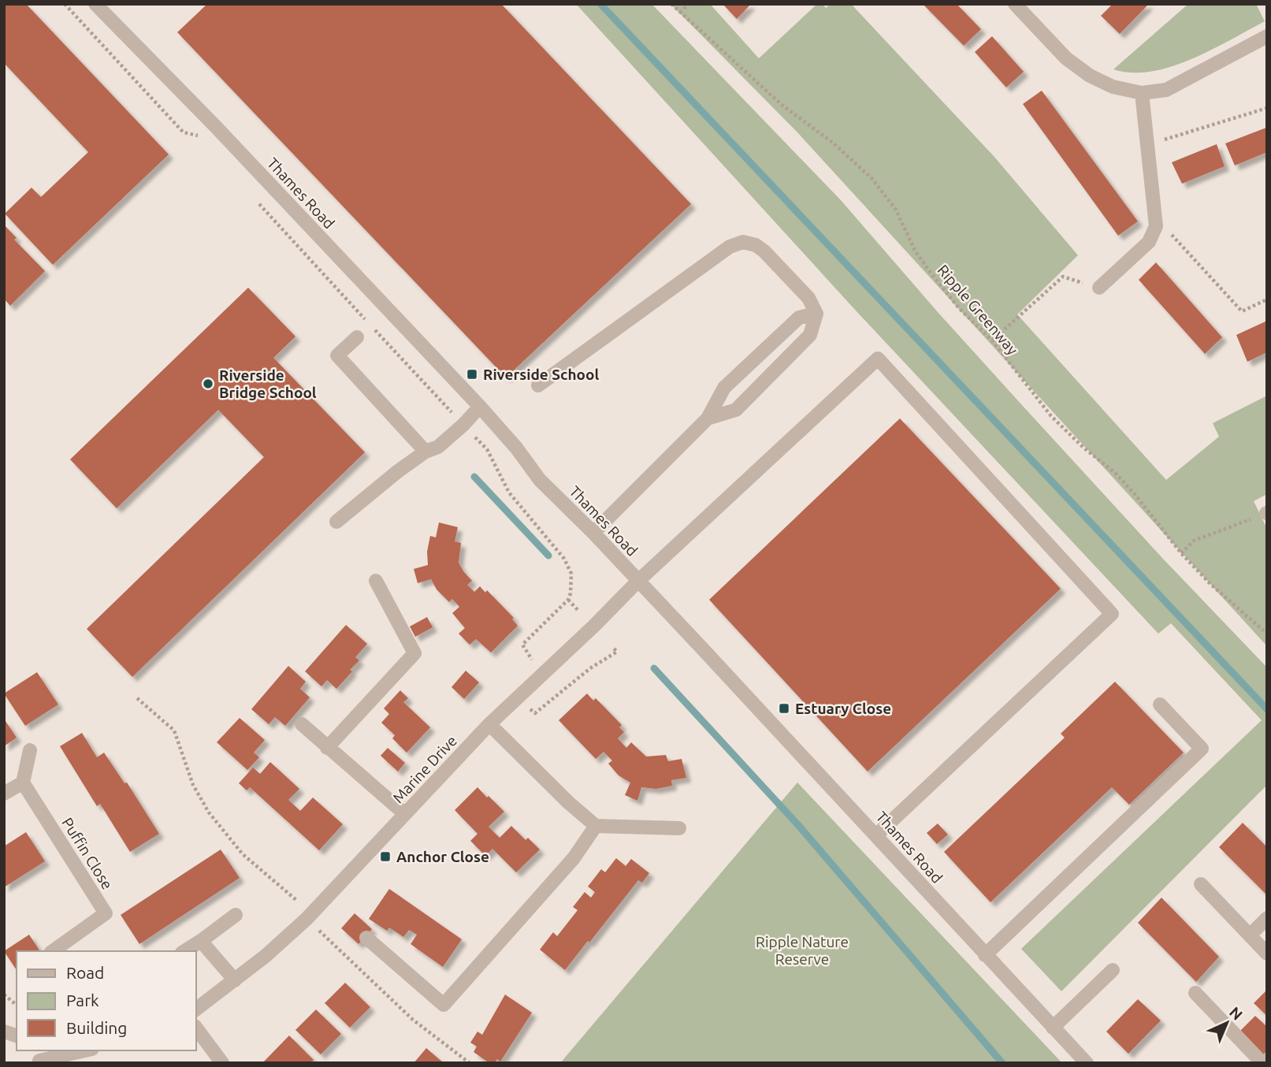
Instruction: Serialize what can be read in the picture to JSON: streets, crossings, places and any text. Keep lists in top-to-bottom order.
{
  "streets": {
    "street": ["Thames Road", "Marine Drive", "Puffin Close"],
    "path": ["Ripple Greenway"]
  },
  "crossings": [
    ["Thames Road", "Marine Drive"]
  ],
  "parks": ["Ripple Nature Reserve"],
  "places": {
    "transit": ["Riverside School", "Estuary Close", "Anchor Close"],
    "other": ["Riverside Bridge School"]
  },
  "legend": ["Road", "Park", "Building"],
  "north": "top right"
}
